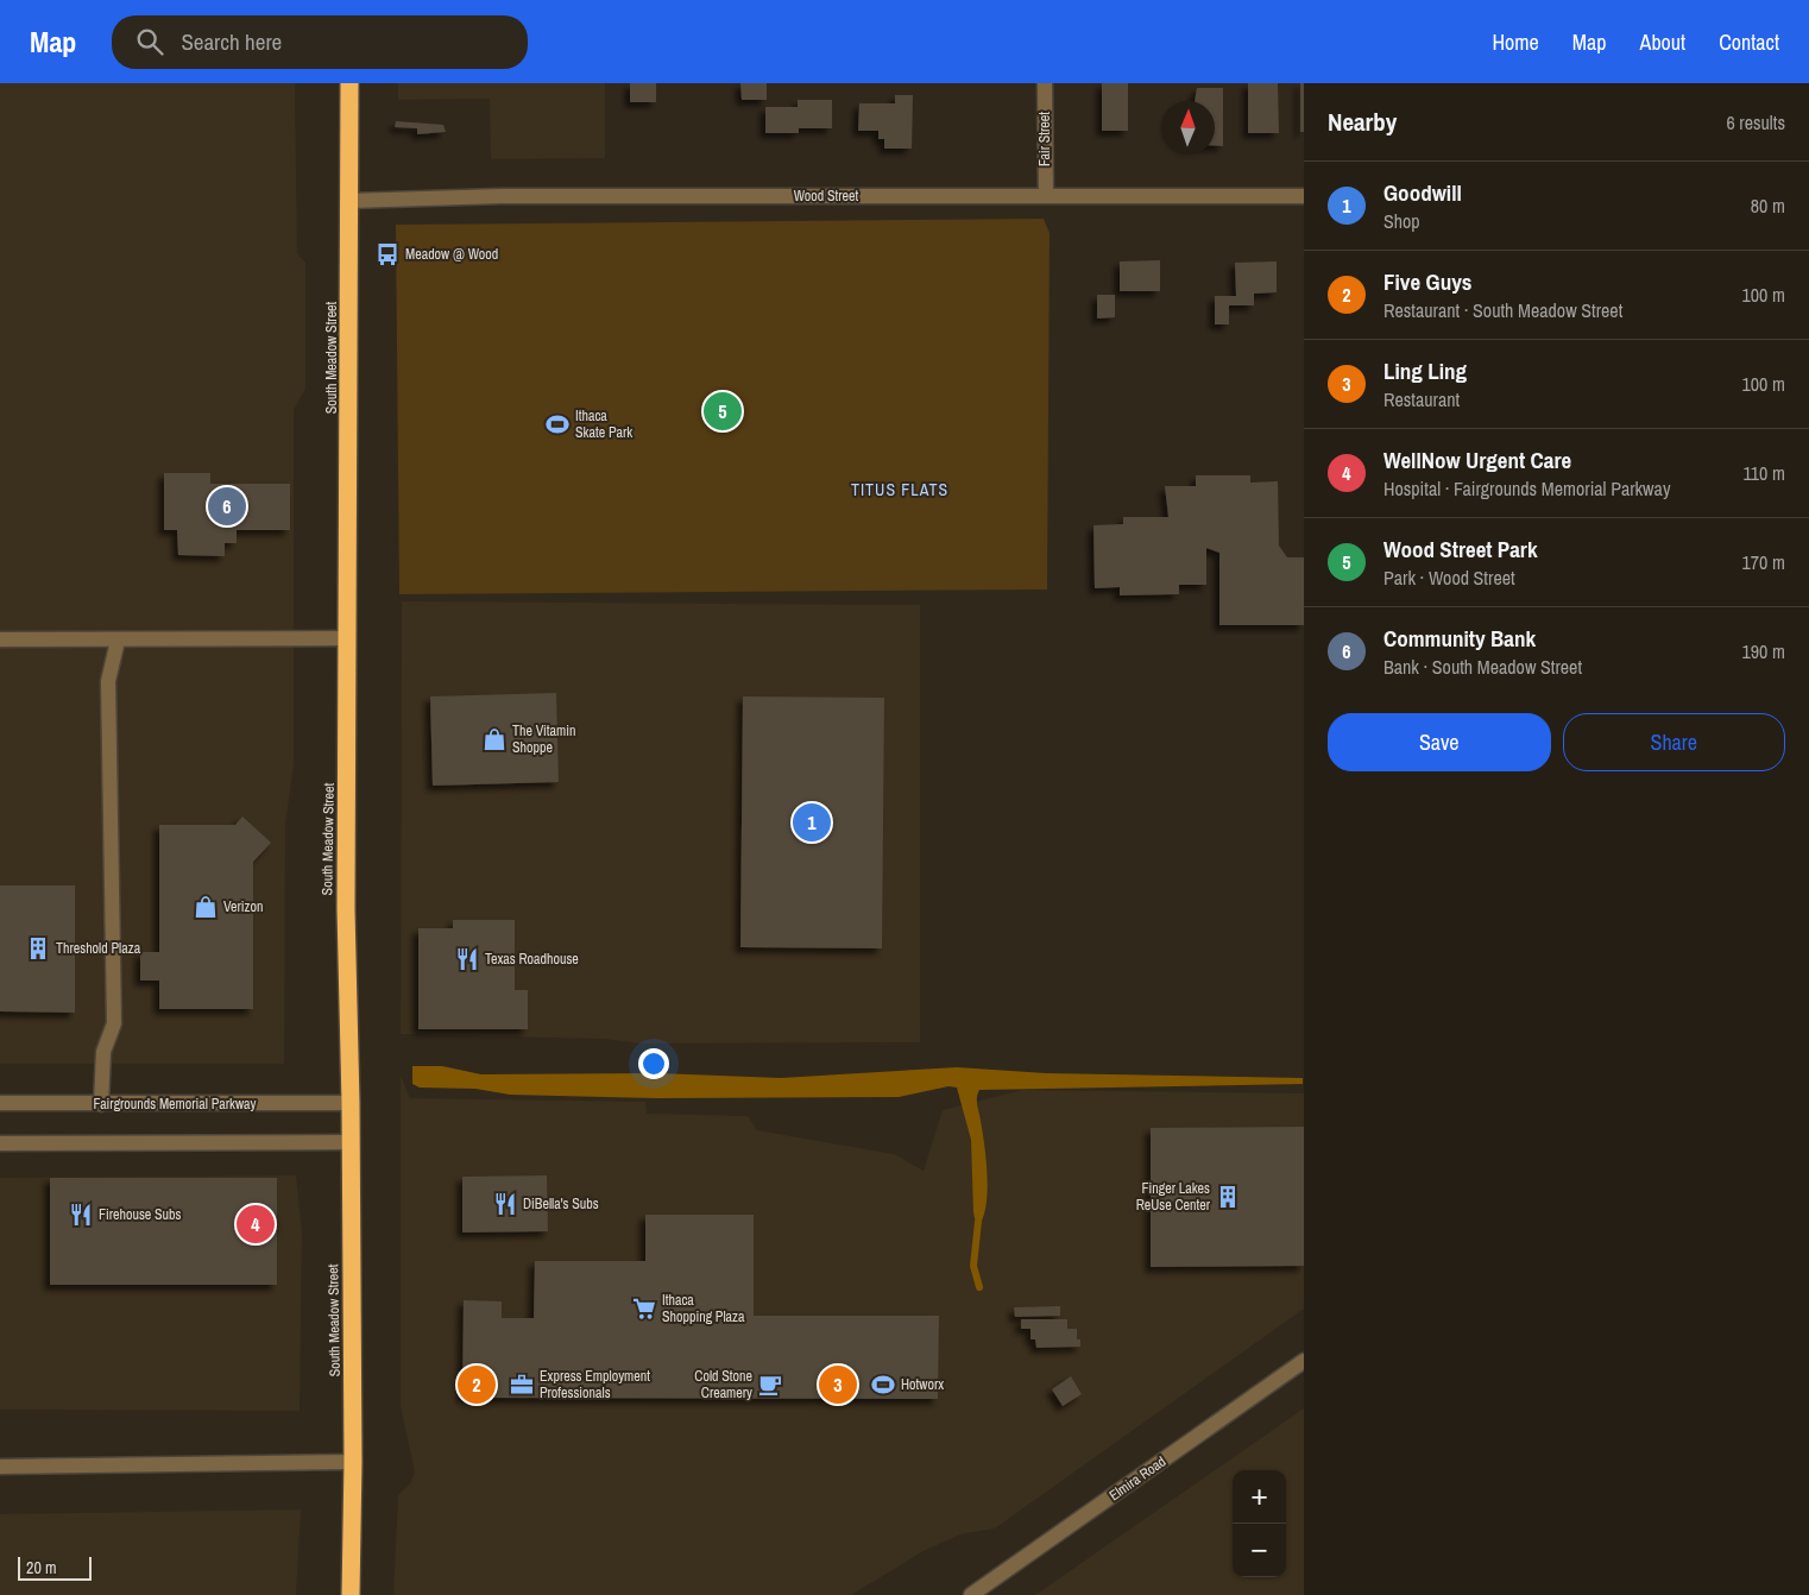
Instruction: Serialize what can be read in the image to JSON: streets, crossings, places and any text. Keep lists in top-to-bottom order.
{
  "streets": {
    "highway": ["South Meadow Street"],
    "street": [
      "Fair Street",
      "Wood Street",
      "Fairgrounds Memorial Parkway",
      "Elmira Road"
    ]
  },
  "crossings": [
    ["Fair Street", "Wood Street"],
    ["Wood Street", "South Meadow Street"],
    ["South Meadow Street", "Fairgrounds Memorial Parkway"]
  ],
  "districts": ["TITUS FLATS"],
  "places": {
    "bus stop": ["Meadow @ Wood"],
    "sports": ["Ithaca Skate Park", "Hotworx"],
    "shop": ["The Vitamin Shoppe", "Verizon"],
    "building": ["Threshold Plaza", "Finger Lakes ReUse Center"],
    "restaurant": ["Texas Roadhouse", "DiBella's Subs", "Firehouse Subs"],
    "supermarket": ["Ithaca Shopping Plaza"],
    "office": ["Express Employment Professionals"],
    "cafe": ["Cold Stone Creamery"]
  },
  "scale_bar": "20 m",
  "north": "top",
  "page": {
    "header": "Map",
    "search": "Search here",
    "nav": [
      "Home",
      "Map",
      "About",
      "Contact"
    ],
    "heading": ["Nearby", "6 results"],
    "list": [
      {
        "mark": "1",
        "name": "Goodwill",
        "note": "Shop",
        "value": "80 m"
      },
      {
        "mark": "2",
        "name": "Five Guys",
        "note": "Restaurant · South Meadow Street",
        "value": "100 m"
      },
      {
        "mark": "3",
        "name": "Ling Ling",
        "note": "Restaurant",
        "value": "100 m"
      },
      {
        "mark": "4",
        "name": "WellNow Urgent Care",
        "note": "Hospital · Fairgrounds Memorial Parkway",
        "value": "110 m"
      },
      {
        "mark": "5",
        "name": "Wood Street Park",
        "note": "Park · Wood Street",
        "value": "170 m"
      },
      {
        "mark": "6",
        "name": "Community Bank",
        "note": "Bank · South Meadow Street",
        "value": "190 m"
      }
    ],
    "pins": [
      "5",
      "6",
      "1",
      "4",
      "2",
      "3"
    ],
    "buttons": ["Save", "Share"],
    "map_buttons": ["+", "−"],
    "scale": "20 m"
  }
}
